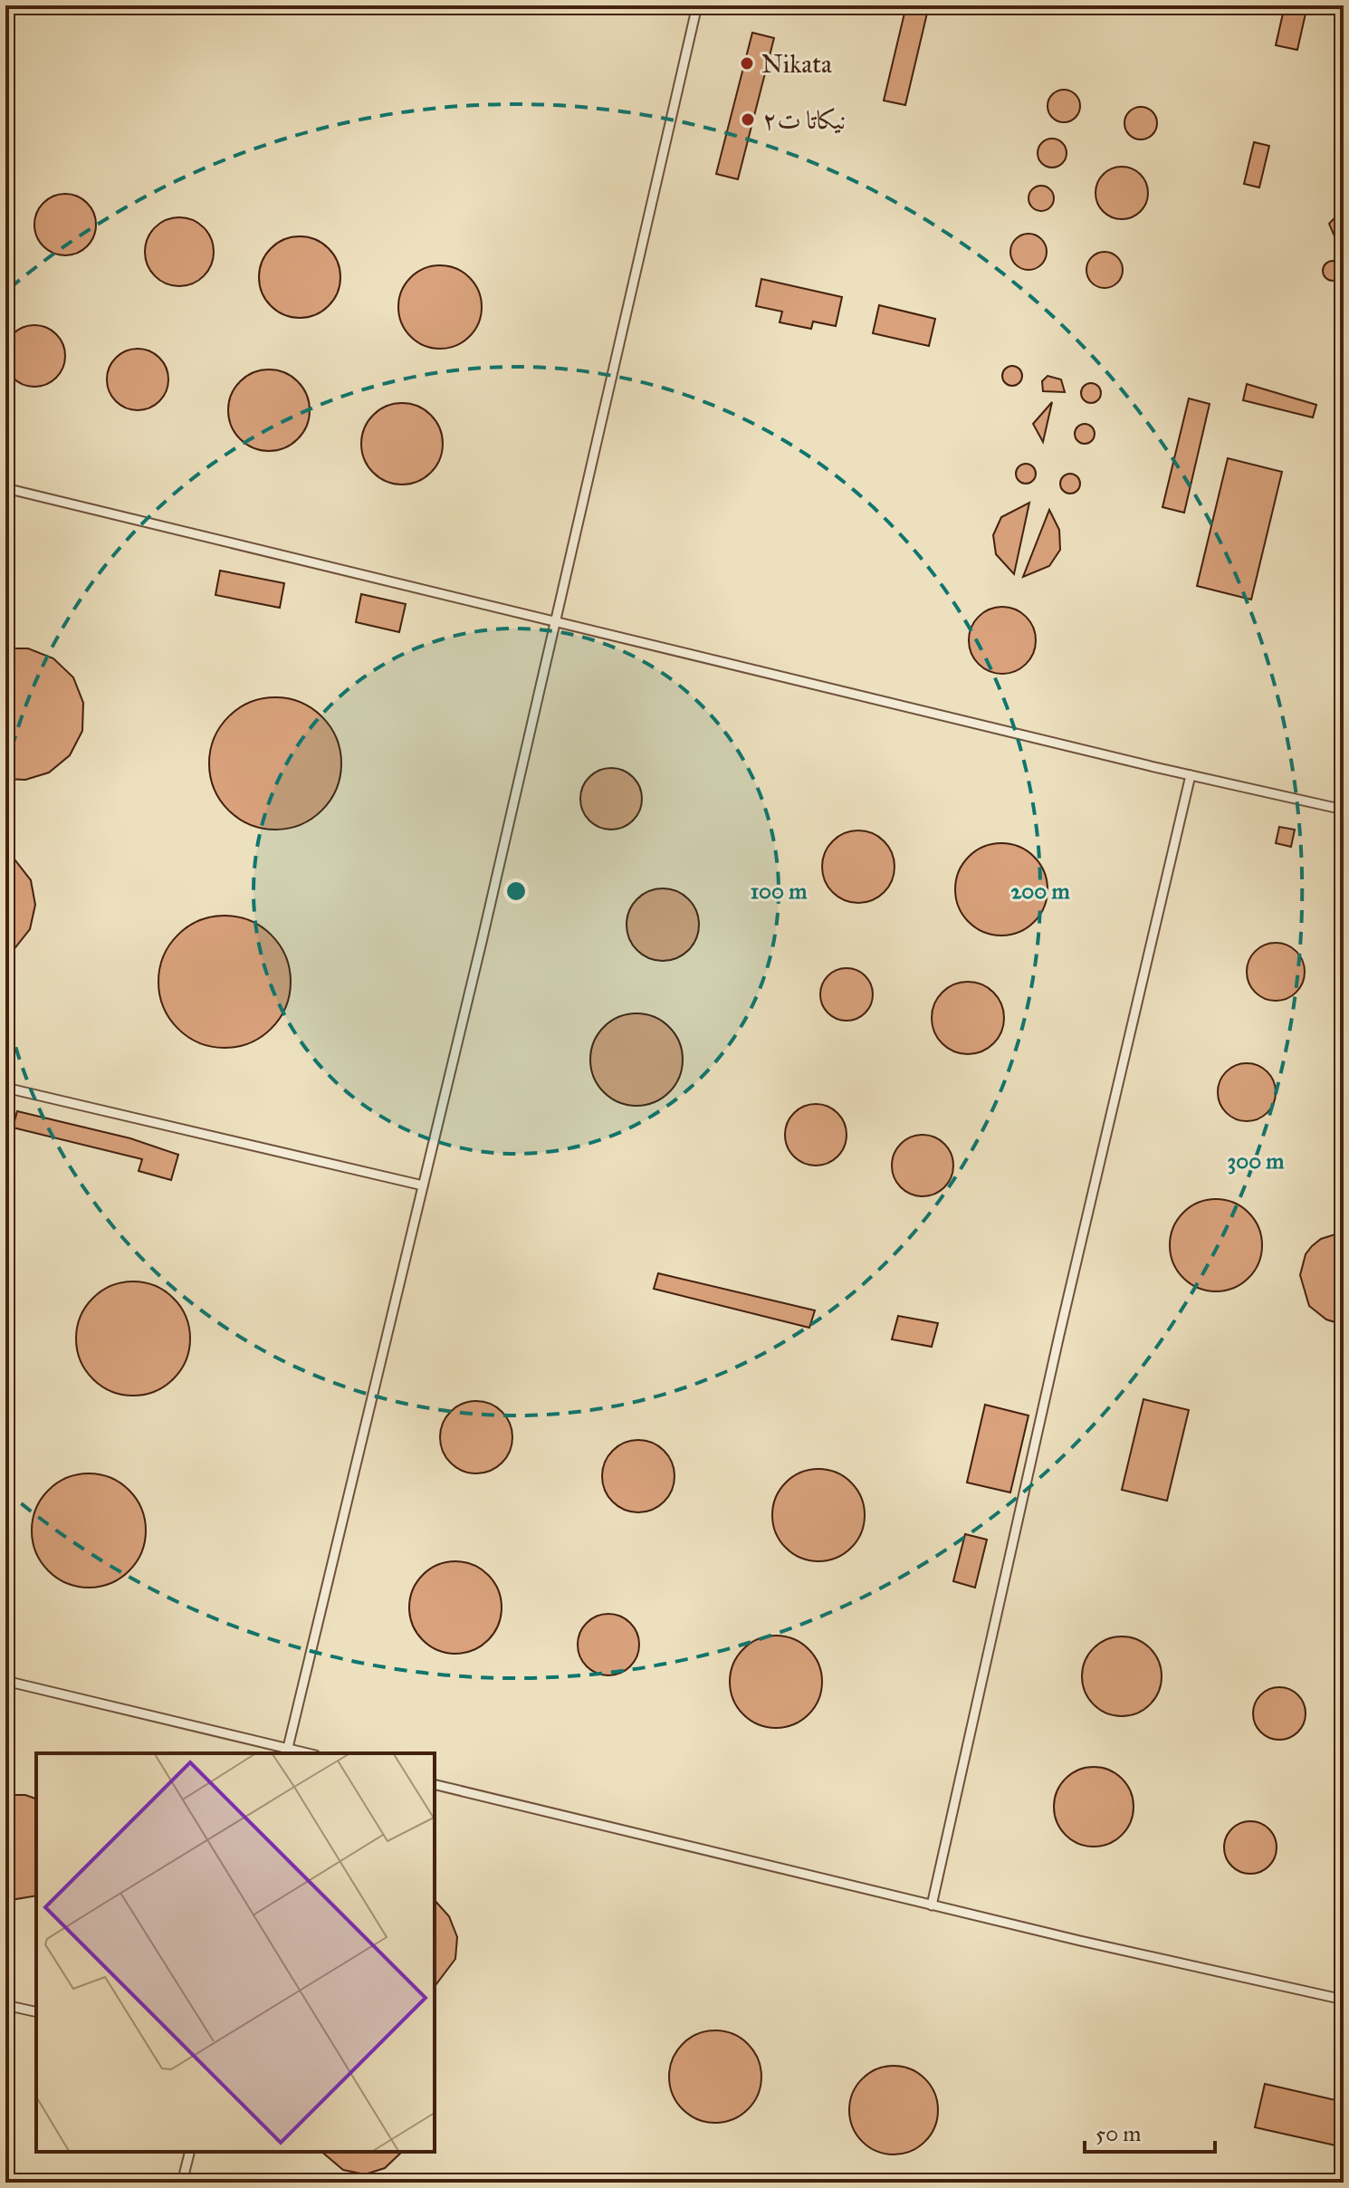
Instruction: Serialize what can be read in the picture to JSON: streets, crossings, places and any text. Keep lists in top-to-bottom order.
{
  "places": ["Nikata", "نيكاتا ت٢"],
  "scale_bar": "50 m",
  "rings": ["100 m", "200 m", "300 m"]
}
